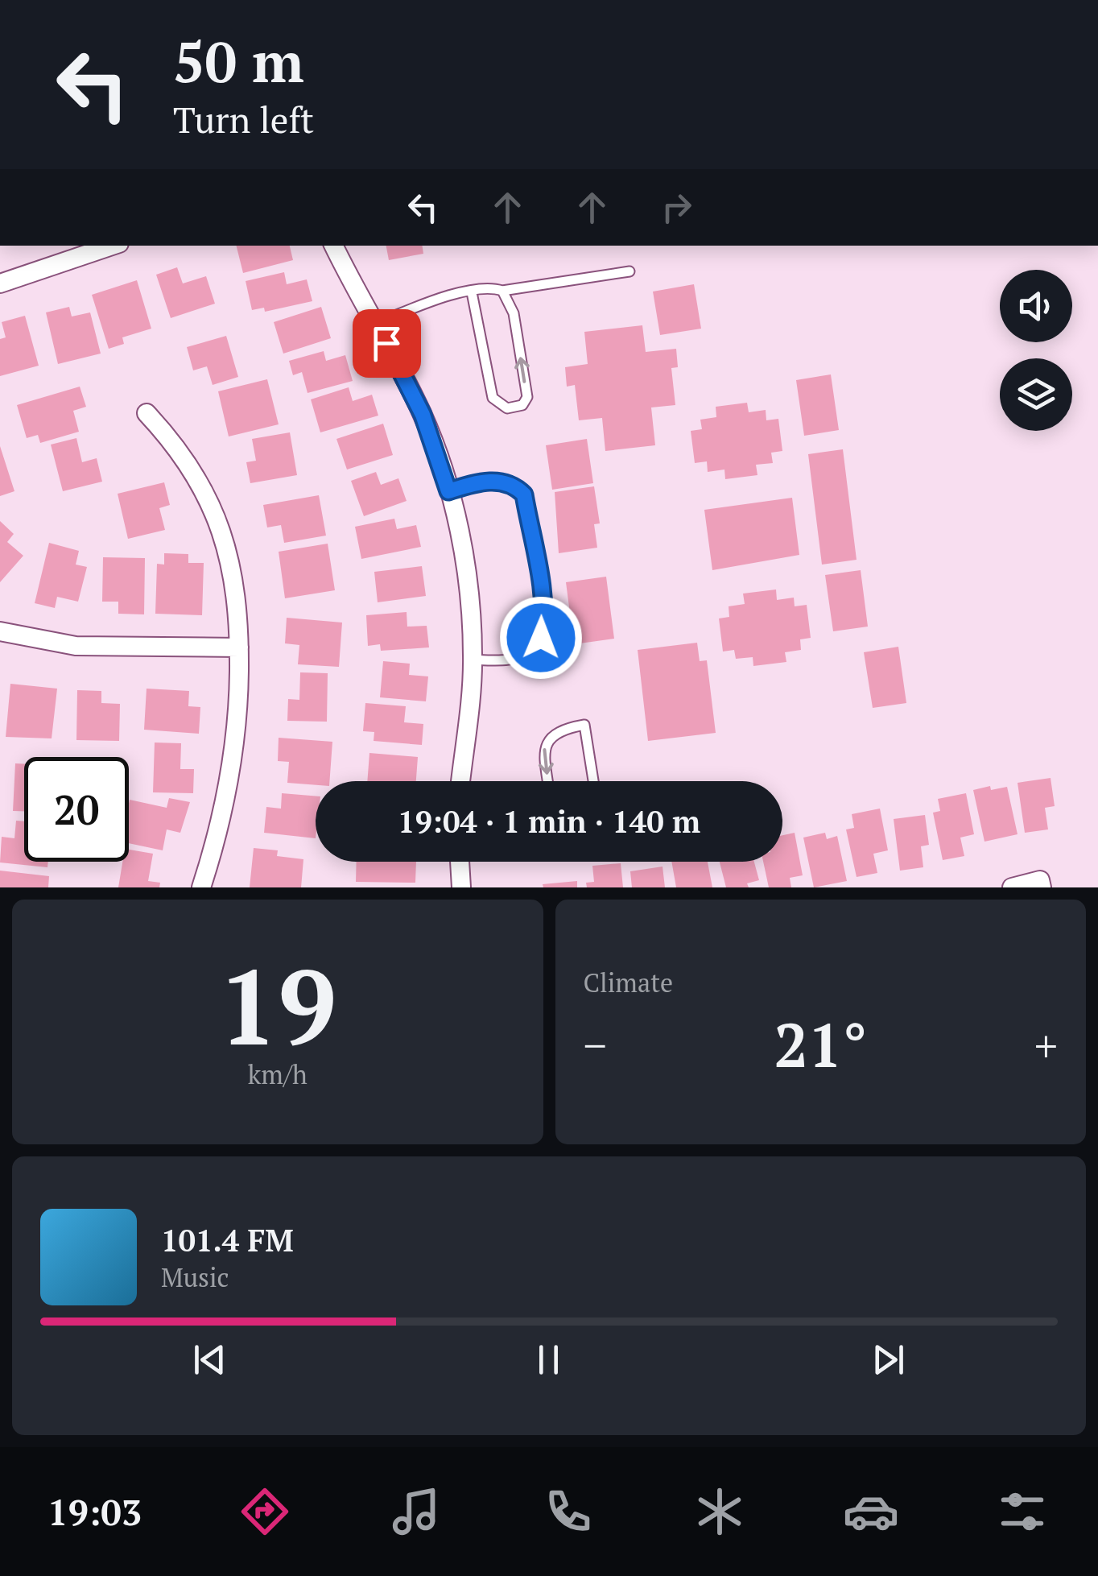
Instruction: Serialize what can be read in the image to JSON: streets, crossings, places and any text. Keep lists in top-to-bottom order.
{
  "page": {
    "turn": ["50 m", "Turn left"],
    "limit": "20",
    "trip": "19:04 · 1 min · 140 m",
    "tile": [
      ["19", "km/h"],
      "Climate"
    ],
    "heat": ["−", "21°", "+"],
    "song": ["101.4 FM", "Music"],
    "tabs": "19:03"
  }
}
